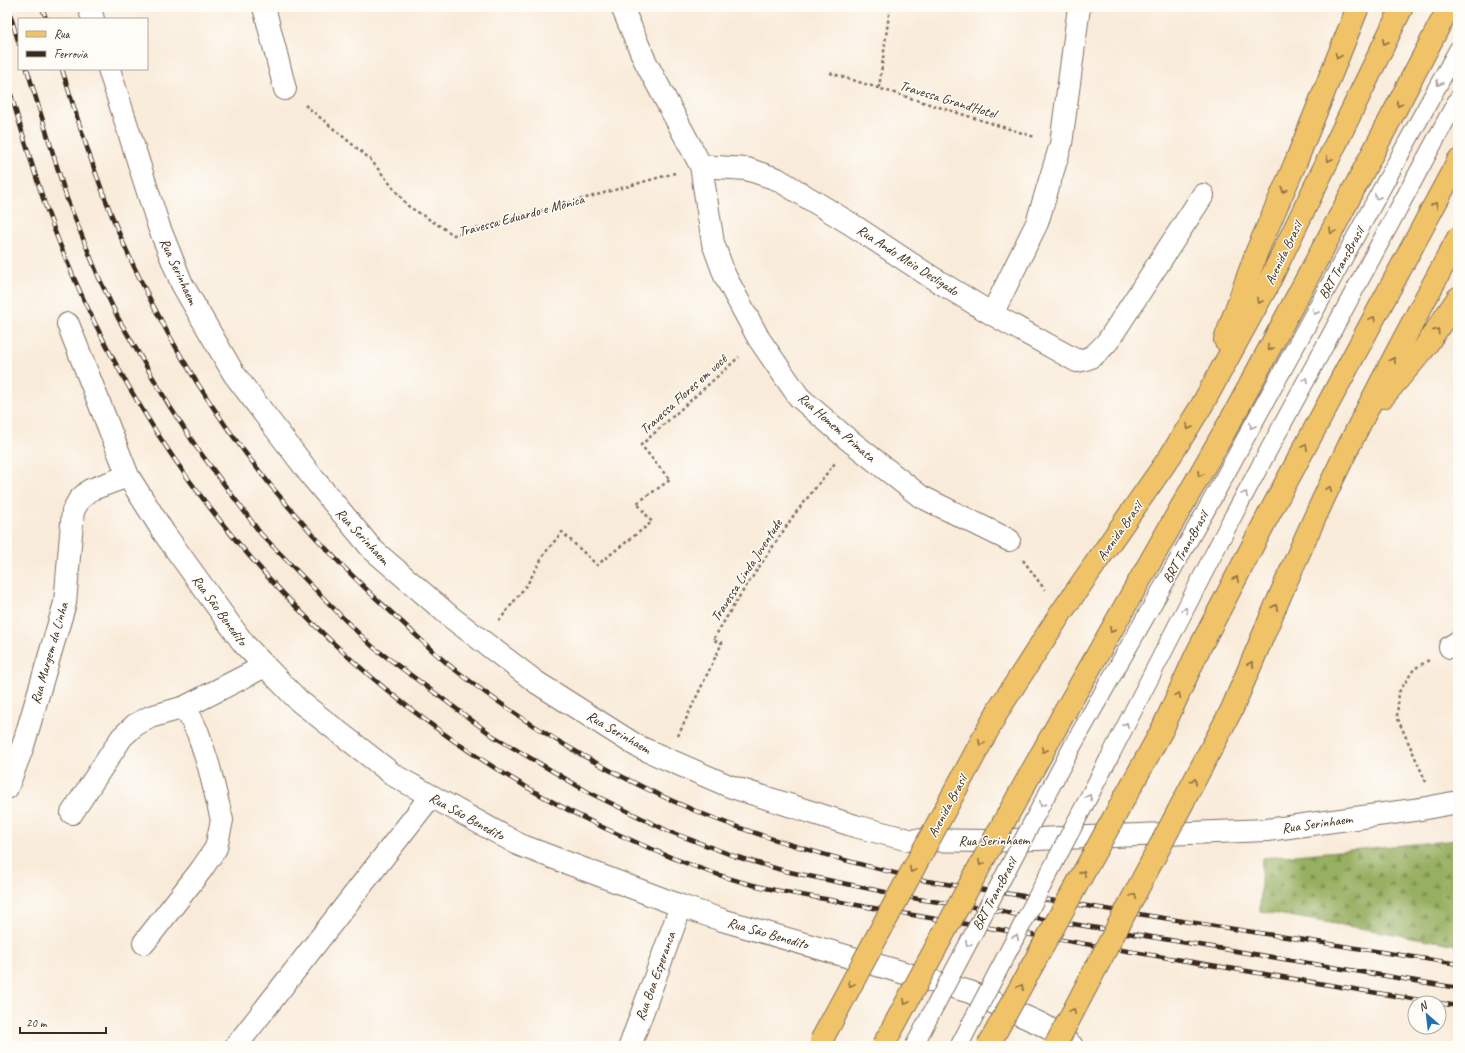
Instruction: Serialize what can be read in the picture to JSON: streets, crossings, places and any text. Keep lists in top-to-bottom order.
{
  "streets": {
    "main road": ["Avenida Brasil"],
    "street": [
      "Rua Ando Meio Desligado",
      "Rua Serinhaem",
      "Rua Homem Primata",
      "Rua Sāo Benedito",
      "Rua Margem da Linha",
      "Rua Boa Esperanca"
    ],
    "lane": ["BRT TransBrasil"],
    "path": [
      "Travessa Grand'Hotel",
      "Travessa Eduardo e Mônica",
      "Travessa Flores em você",
      "Travessa Linda Juventude"
    ]
  },
  "crossings": [
    ["Travessa Eduardo e Mônica", "Rua Ando Meio Desligado"],
    ["Travessa Eduardo e Mônica", "Rua Homem Primata"],
    ["Rua Ando Meio Desligado", "Rua Homem Primata"],
    ["Rua Serinhaem", "Travessa Flores em você"],
    ["Rua Serinhaem", "Travessa Linda Juventude"],
    ["Travessa Flores em você", "Rua Homem Primata"],
    ["Rua Homem Primata", "Travessa Linda Juventude"],
    ["Rua Sāo Benedito", "Rua Margem da Linha"],
    ["Rua Sāo Benedito", "Rua Boa Esperanca"]
  ],
  "legend": ["Rua", "Ferrovia"],
  "scale_bar": "20 m",
  "north": "top left"
}
